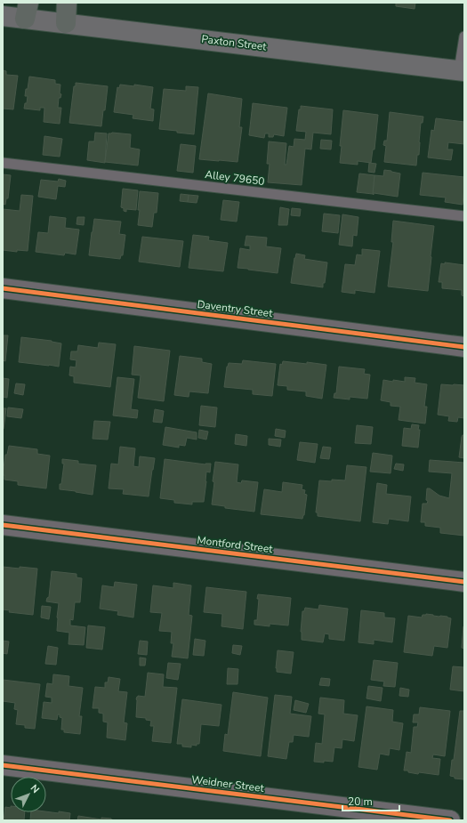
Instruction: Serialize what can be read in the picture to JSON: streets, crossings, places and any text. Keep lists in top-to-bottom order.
{
  "streets": {
    "main road": ["Paxton Street"],
    "street": ["Daventry Street", "Montford Street", "Weidner Street"],
    "lane": ["Alley 79650"]
  },
  "scale_bar": "20 m",
  "north": "top right"
}
